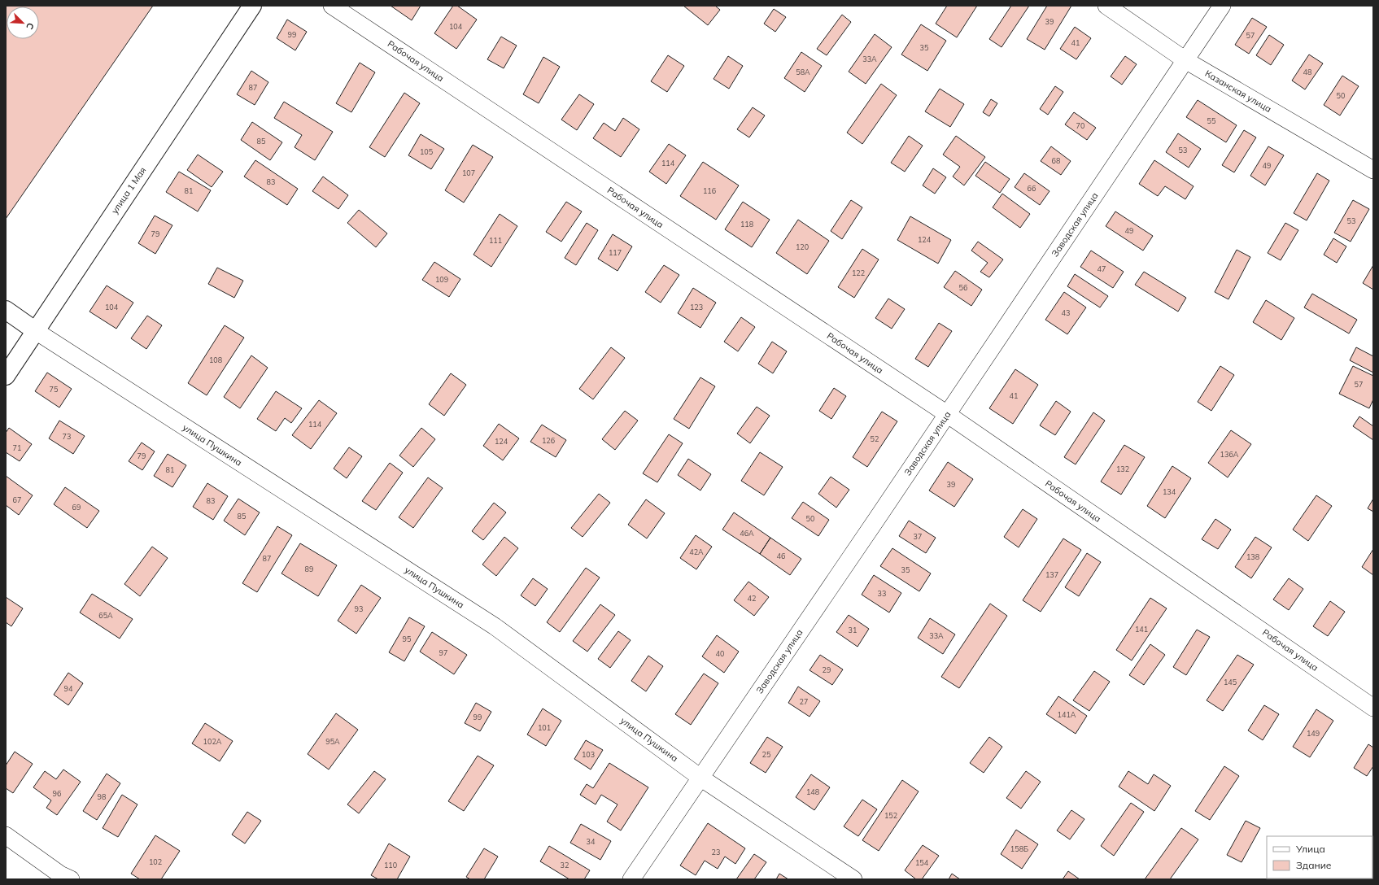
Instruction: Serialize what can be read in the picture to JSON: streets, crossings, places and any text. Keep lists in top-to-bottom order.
{
  "streets": {
    "main road": ["улица 1 Мая", "улица Пушкина"],
    "street": ["Рабочая улица", "Казанская улица", "Заводская улица"]
  },
  "crossings": [
    ["Рабочая улица", "Заводская улица"],
    ["Казанская улица", "Заводская улица"],
    ["улица 1 Мая", "улица Пушкина"],
    ["Заводская улица", "улица Пушкина"]
  ],
  "house_numbers": [
    "39",
    "104",
    "99",
    "57",
    "41",
    "35",
    "33А",
    "58А",
    "48",
    "87",
    "50",
    "55",
    "70",
    "85",
    "53",
    "105",
    "68",
    "114",
    "49",
    "107",
    "83",
    "66",
    "81",
    "116",
    "53",
    "118",
    "49",
    "79",
    "124",
    "111",
    "120",
    "117",
    "47",
    "122",
    "109",
    "56",
    "104",
    "123",
    "43",
    "108",
    "57",
    "75",
    "41",
    "114",
    "73",
    "52",
    "126",
    "124",
    "71",
    "136А",
    "79",
    "132",
    "81",
    "39",
    "134",
    "67",
    "83",
    "69",
    "85",
    "50",
    "46А",
    "37",
    "42А",
    "46",
    "138",
    "87",
    "89",
    "35",
    "137",
    "33",
    "42",
    "93",
    "65А",
    "141",
    "31",
    "33А",
    "95",
    "97",
    "40",
    "29",
    "145",
    "94",
    "27",
    "141А",
    "99",
    "101",
    "149",
    "102А",
    "95А",
    "103",
    "25",
    "148",
    "96",
    "98",
    "152",
    "34",
    "158Б",
    "23",
    "102",
    "154",
    "110",
    "32"
  ],
  "legend": ["Улица", "Здание"],
  "north": "bottom right"
}
